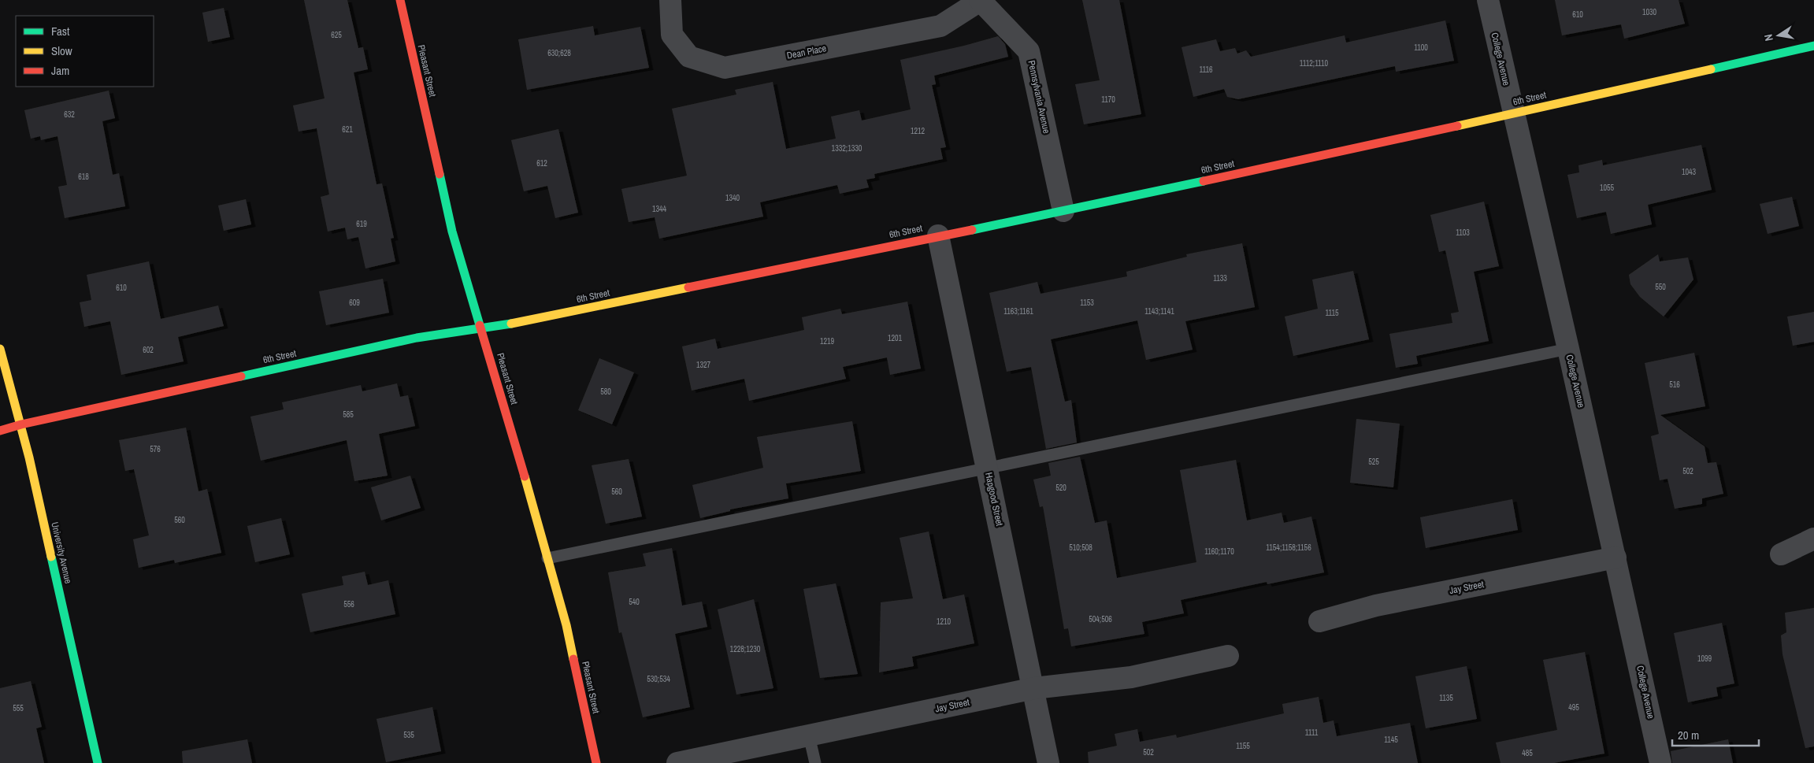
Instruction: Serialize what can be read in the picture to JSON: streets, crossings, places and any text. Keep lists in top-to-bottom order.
{
  "streets": {
    "street": [
      "Dean Place",
      "College Avenue",
      "Pleasant Street",
      "Pennsylvania Avenue",
      "6th Street",
      "Hapgood Street",
      "University Avenue",
      "Jay Street"
    ]
  },
  "crossings": [
    ["Dean Place", "Pennsylvania Avenue"],
    ["College Avenue", "6th Street"],
    ["College Avenue", "Jay Street"],
    ["Pleasant Street", "6th Street"],
    ["Pennsylvania Avenue", "6th Street"],
    ["6th Street", "Hapgood Street"],
    ["6th Street", "University Avenue"],
    ["Hapgood Street", "Jay Street"]
  ],
  "house_numbers": [
    "1030",
    "610",
    "625",
    "1100",
    "630;628",
    "1112;1110",
    "1116",
    "1170",
    "632",
    "621",
    "1212",
    "1332;1330",
    "612",
    "1043",
    "618",
    "1055",
    "1340",
    "1344",
    "619",
    "1103",
    "1133",
    "550",
    "610",
    "609",
    "1153",
    "1163;1161",
    "1143;1141",
    "1115",
    "1201",
    "1219",
    "602",
    "1327",
    "516",
    "580",
    "585",
    "576",
    "525",
    "502",
    "520",
    "560",
    "560",
    "510;508",
    "1154;1158;1156",
    "1160;1170",
    "540",
    "556",
    "504;506",
    "1210",
    "1228;1230",
    "1099",
    "530;534",
    "1135",
    "495",
    "555",
    "1111",
    "535",
    "1145",
    "1155",
    "502",
    "485"
  ],
  "legend": ["Fast", "Slow", "Jam"],
  "scale_bar": "20 m",
  "north": "left"
}
